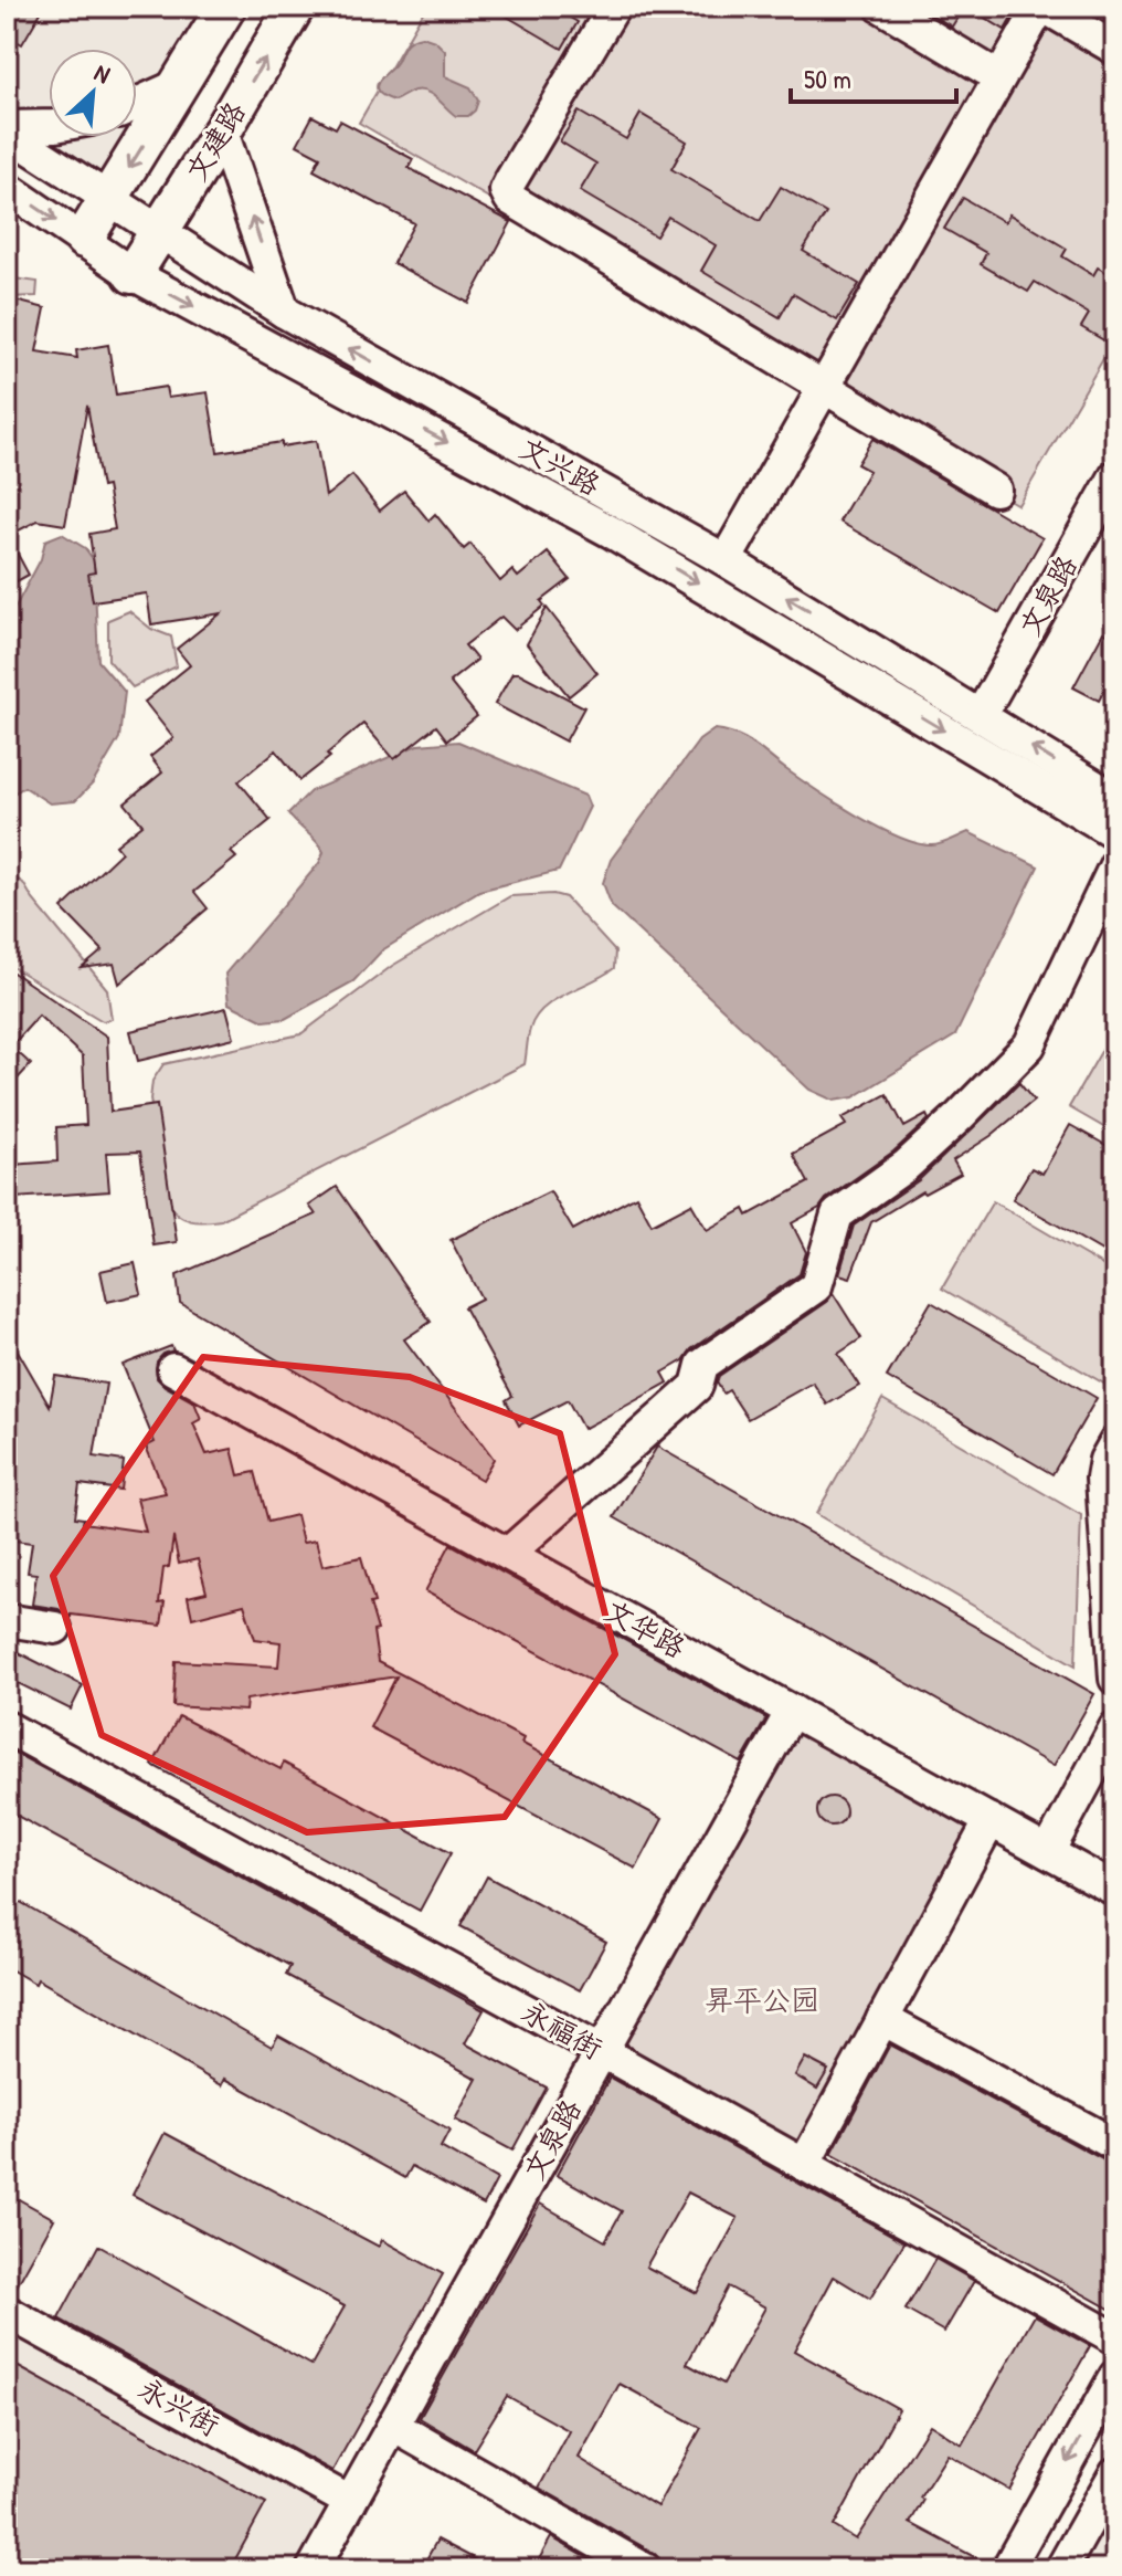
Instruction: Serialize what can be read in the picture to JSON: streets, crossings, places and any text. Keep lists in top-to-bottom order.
{
  "streets": {
    "main road": ["文建路"],
    "street": [
      "文兴路",
      "文泉路",
      "文华路",
      "永福街",
      "永兴街"
    ]
  },
  "crossings": [
    ["文建路", "文兴路"],
    ["文兴路", "文泉路"],
    ["文泉路", "文华路"],
    ["文泉路", "永福街"],
    ["文泉路", "永兴街"]
  ],
  "parks": ["昇平公园"],
  "scale_bar": "50 m",
  "north": "top right"
}
